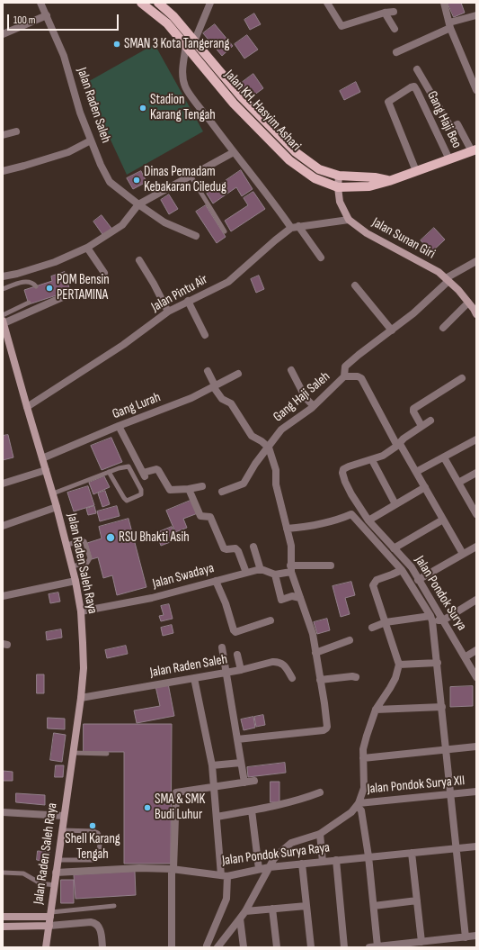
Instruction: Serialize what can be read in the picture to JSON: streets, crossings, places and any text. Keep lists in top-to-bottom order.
{
  "streets": {
    "main road": ["Jalan KH. Hasyim Ashari", "Jalan Sunan Giri", "Jalan Raden Saleh Raya"],
    "street": [
      "Jalan Raden Saleh",
      "Gang Haji Beo",
      "Jalan Pintu Air",
      "Gang Haji Saleh",
      "Gang Lurah",
      "Jalan Swadaya",
      "Jalan Pondok Surya",
      "Jalan Pondok Surya XII",
      "Jalan Pondok Surya Raya"
    ]
  },
  "crossings": [
    ["Jalan Raden Saleh", "Jalan Raden Saleh Raya"],
    ["Jalan KH. Hasyim Ashari", "Gang Haji Beo"],
    ["Jalan KH. Hasyim Ashari", "Jalan Sunan Giri"],
    ["Jalan Sunan Giri", "Gang Haji Saleh"],
    ["Jalan Pintu Air", "Jalan Raden Saleh Raya"],
    ["Gang Lurah", "Jalan Raden Saleh Raya"],
    ["Jalan Raden Saleh Raya", "Jalan Swadaya"],
    ["Jalan Raden Saleh Raya", "Jalan Pondok Surya Raya"]
  ],
  "places": [
    "SMAN 3 Kota Tangerang",
    "Stadion Karang Tengah",
    "Dinas Pemadam Kebakaran Ciledug",
    "POM Bensin PERTAMINA",
    "RSU Bhakti Asih",
    "SMA & SMK Budi Luhur",
    "Shell Karang Tengah"
  ],
  "scale_bar": "100 m"
}
